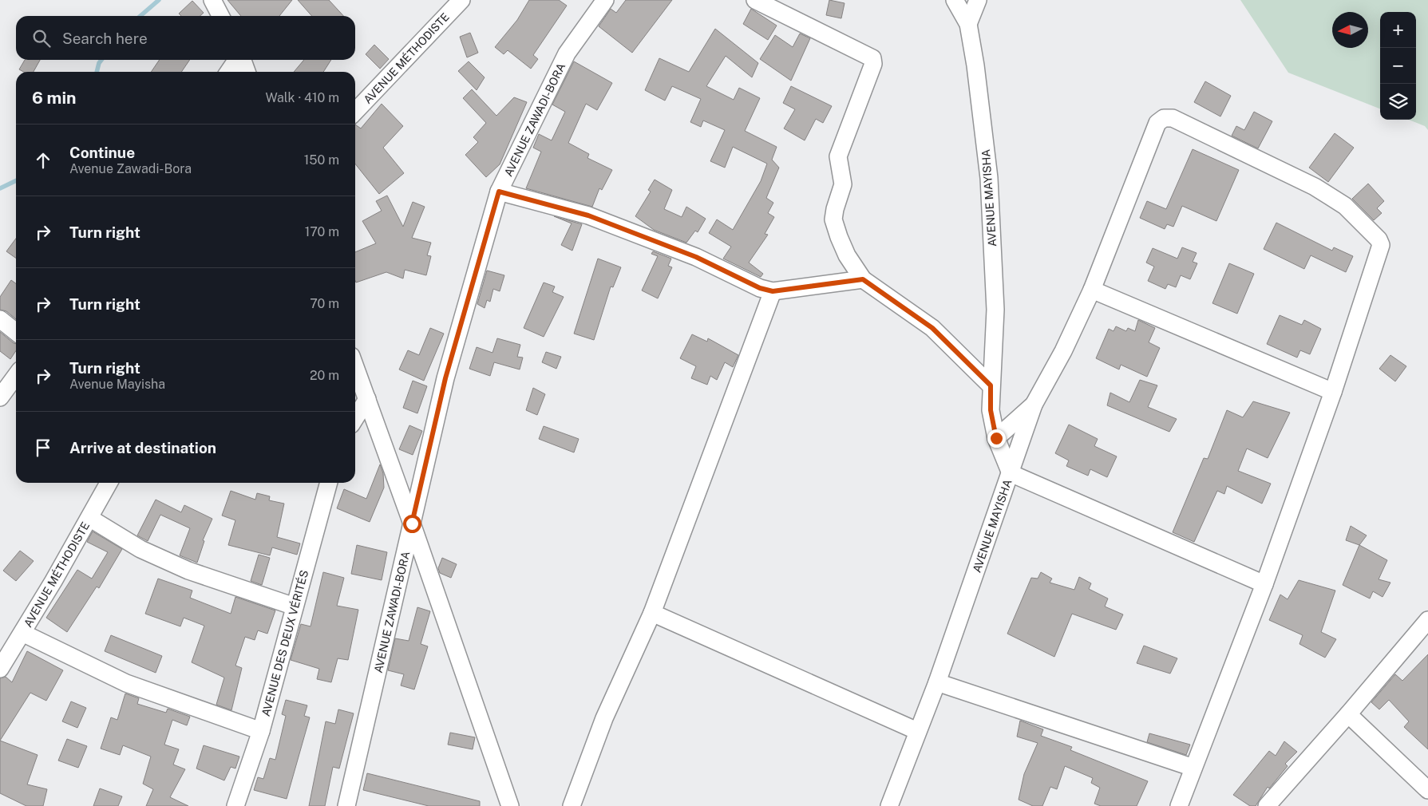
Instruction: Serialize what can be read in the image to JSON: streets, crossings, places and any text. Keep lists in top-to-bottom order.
{
  "streets": {
    "street": [
      "AVENUE MÉTHODISTE",
      "AVENUE ZAWADI-BORA",
      "AVENUE MAYISHA",
      "AVENUE DES DEUX VÉRITÉS"
    ]
  },
  "north": "left",
  "page": {
    "map_buttons": ["+", "−"],
    "search": "Search here",
    "heading": ["6 min", "Walk · 410 m"],
    "list": [
      ["Continue", "Avenue Zawadi-Bora", "150 m"],
      ["Turn right", "170 m"],
      ["Turn right", "70 m"],
      ["Turn right", "Avenue Mayisha", "20 m"],
      "Arrive at destination"
    ]
  }
}
